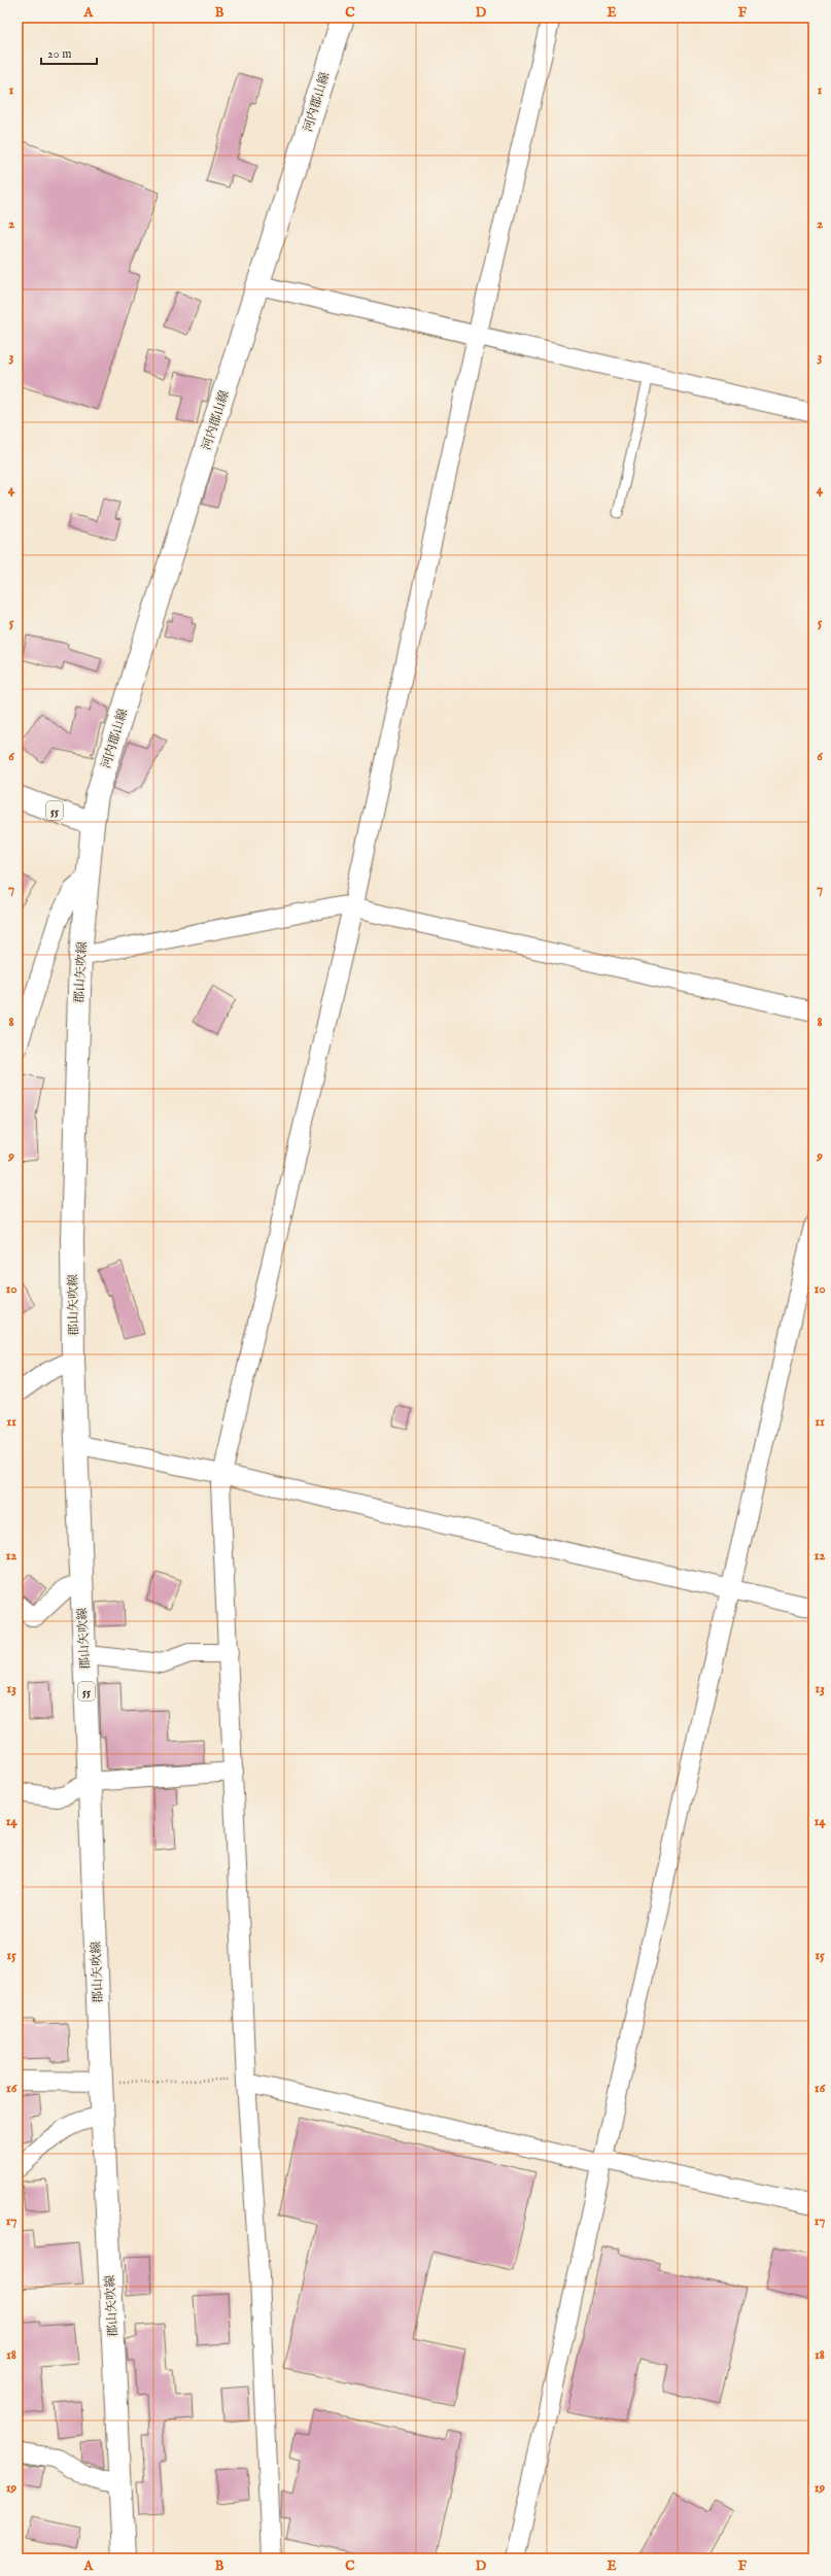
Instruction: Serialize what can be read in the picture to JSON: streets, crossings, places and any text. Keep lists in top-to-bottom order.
{
  "streets": {
    "main road": ["河内郡山線", "55", "郡山矢吹線"]
  },
  "crossings": [
    ["河内郡山線", "55"],
    ["河内郡山線", "郡山矢吹線"],
    ["55", "郡山矢吹線"]
  ],
  "scale_bar": "20 m",
  "grid": {
    "columns": [
      "A",
      "B",
      "C",
      "D",
      "E",
      "F"
    ],
    "rows": [
      "1",
      "2",
      "3",
      "4",
      "5",
      "6",
      "7",
      "8",
      "9",
      "10",
      "11",
      "12",
      "13",
      "14",
      "15",
      "16",
      "17",
      "18",
      "19"
    ]
  }
}
